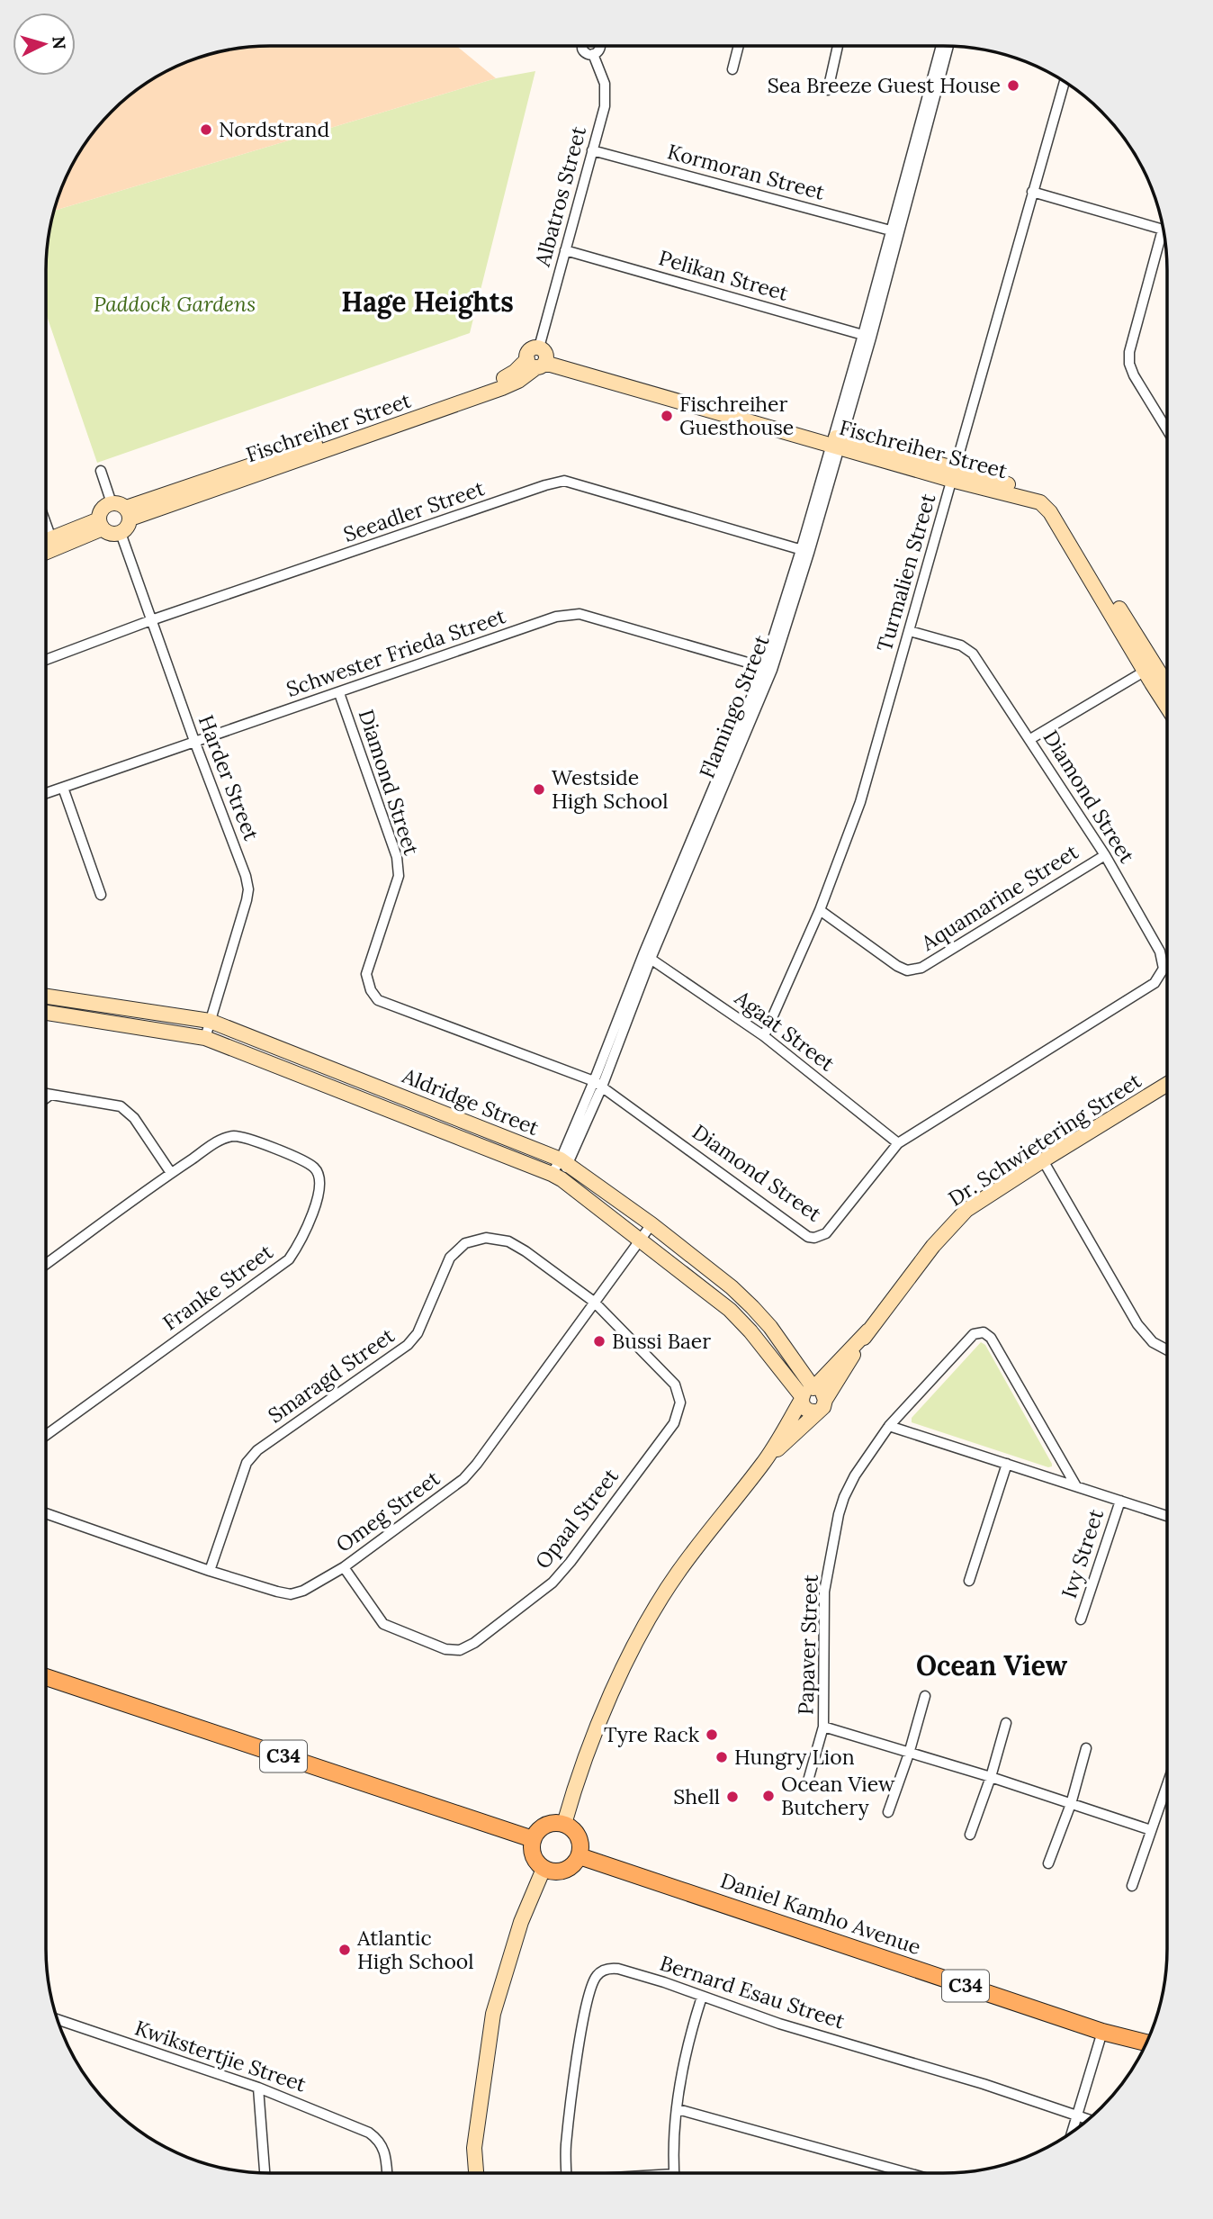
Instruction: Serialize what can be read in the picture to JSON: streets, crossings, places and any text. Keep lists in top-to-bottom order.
{
  "streets": {
    "main road": ["C34", "Daniel Kamho Avenue"],
    "street": [
      "Kormoran Street",
      "Albatros Street",
      "Pelikan Street",
      "Fischreiher Street",
      "Seeadler Street",
      "Turmalien Street",
      "Schwester Frieda Street",
      "Flamingo Street",
      "Harder Street",
      "Diamond Street",
      "Aquamarine Street",
      "Agaat Street",
      "Aldridge Street",
      "Dr. Schwietering Street",
      "Franke Street",
      "Smaragd Street",
      "Omeg Street",
      "Opaal Street",
      "Ivy Street",
      "Papaver Street",
      "Bernard Esau Street",
      "Kwikstertjie Street"
    ]
  },
  "crossings": [
    ["Kormoran Street", "Albatros Street"],
    ["Kormoran Street", "Flamingo Street"],
    ["Albatros Street", "Pelikan Street"],
    ["Albatros Street", "Fischreiher Street"],
    ["Pelikan Street", "Flamingo Street"],
    ["Fischreiher Street", "Turmalien Street"],
    ["Fischreiher Street", "Flamingo Street"],
    ["Fischreiher Street", "Harder Street"],
    ["Seeadler Street", "Flamingo Street"],
    ["Seeadler Street", "Harder Street"],
    ["Turmalien Street", "Diamond Street"],
    ["Turmalien Street", "Aquamarine Street"],
    ["Turmalien Street", "Agaat Street"],
    ["Schwester Frieda Street", "Flamingo Street"],
    ["Schwester Frieda Street", "Harder Street"],
    ["Schwester Frieda Street", "Diamond Street"],
    ["Flamingo Street", "Diamond Street"],
    ["Flamingo Street", "Agaat Street"],
    ["Flamingo Street", "Aldridge Street"],
    ["Harder Street", "Aldridge Street"],
    ["Diamond Street", "Aquamarine Street"],
    ["Diamond Street", "Agaat Street"],
    ["Aldridge Street", "Dr. Schwietering Street"],
    ["Aldridge Street", "Omeg Street"],
    ["Dr. Schwietering Street", "C34"],
    ["Dr. Schwietering Street", "Daniel Kamho Avenue"],
    ["Smaragd Street", "Omeg Street"],
    ["Smaragd Street", "Opaal Street"],
    ["Omeg Street", "Opaal Street"],
    ["C34", "Daniel Kamho Avenue"]
  ],
  "districts": ["Hage Heights", "Ocean View"],
  "parks": ["Paddock Gardens"],
  "places": [
    "Sea Breeze Guest House",
    "Nordstrand",
    "Fischreiher Guesthouse",
    "Westside High School",
    "Bussi Baer",
    "Tyre Rack",
    "Hungry Lion",
    "Ocean View Butchery",
    "Shell",
    "Atlantic High School"
  ],
  "north": "right"
}
